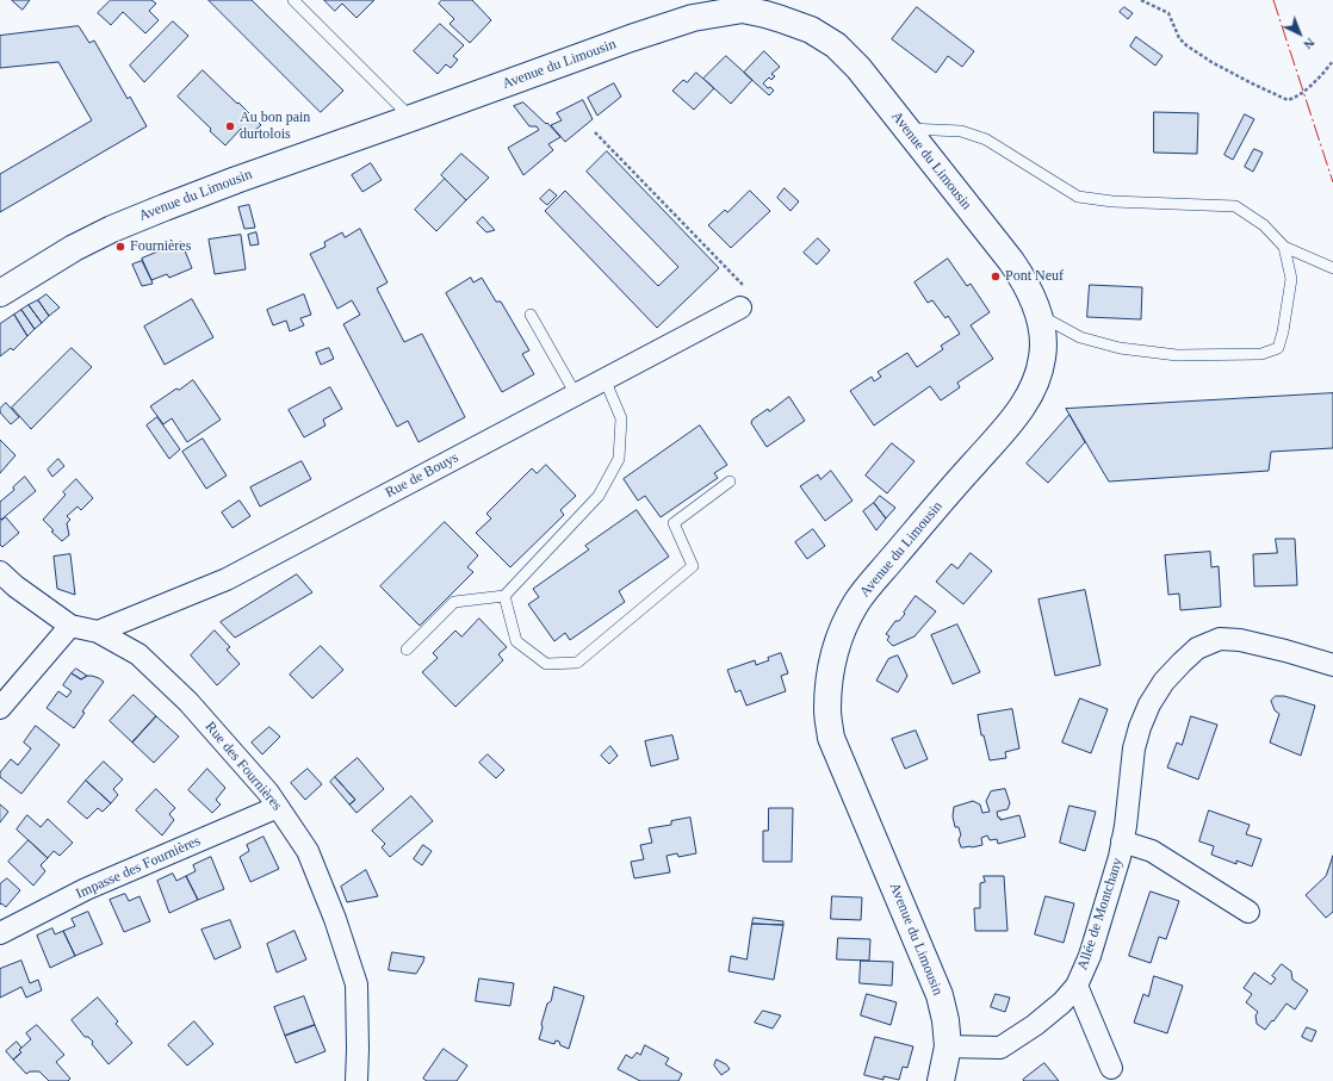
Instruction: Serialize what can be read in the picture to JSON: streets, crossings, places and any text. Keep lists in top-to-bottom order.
{
  "streets": {
    "main road": ["Avenue du Limousin"],
    "street": [
      "Rue de Bouys",
      "Rue des Fournières",
      "Impasse des Fournières",
      "Allée de Montchany"
    ]
  },
  "crossings": [
    ["Avenue du Limousin", "Allée de Montchany"],
    ["Rue de Bouys", "Rue des Fournières"],
    ["Rue des Fournières", "Impasse des Fournières"]
  ],
  "places": ["Au bon pain durtolois", "Fournières", "Pont Neuf"],
  "north": "bottom right"
}
